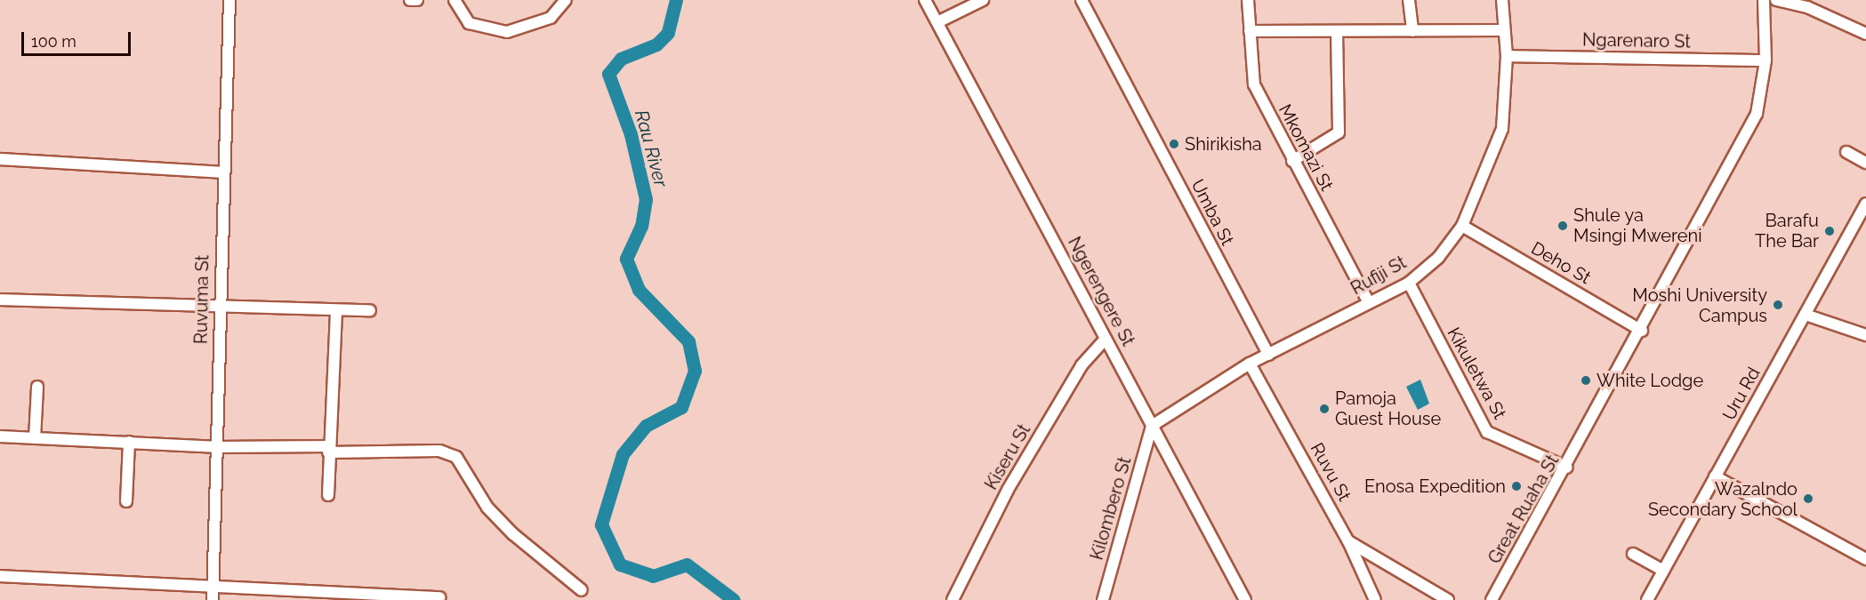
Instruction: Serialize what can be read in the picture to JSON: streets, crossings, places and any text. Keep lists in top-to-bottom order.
{
  "streets": {
    "street": [
      "Ngarenaro St",
      "Mkomazi St",
      "Umba St",
      "Deho St",
      "Rufiji St",
      "Ngerengere St",
      "Ruvuma St",
      "Kikuletwa St",
      "Uru Rd",
      "Kiseru St",
      "Ruvu St",
      "Kilombero St",
      "Great Ruaha St"
    ]
  },
  "crossings": [
    ["Ngarenaro St", "Rufiji St"],
    ["Ngarenaro St", "Great Ruaha St"],
    ["Mkomazi St", "Rufiji St"],
    ["Umba St", "Rufiji St"],
    ["Deho St", "Rufiji St"],
    ["Deho St", "Great Ruaha St"],
    ["Rufiji St", "Ngerengere St"],
    ["Rufiji St", "Kikuletwa St"],
    ["Rufiji St", "Ruvu St"],
    ["Rufiji St", "Kilombero St"],
    ["Ngerengere St", "Kiseru St"],
    ["Ngerengere St", "Kilombero St"],
    ["Kikuletwa St", "Great Ruaha St"]
  ],
  "water": ["Rau River"],
  "places": [
    "Shirikisha",
    "Shule ya Msingi Mwereni",
    "Barafu The Bar",
    "Moshi University Campus",
    "White Lodge",
    "Pamoja Guest House",
    "Enosa Expedition",
    "Wazalndo Secondary School"
  ],
  "scale_bar": "100 m"
}
